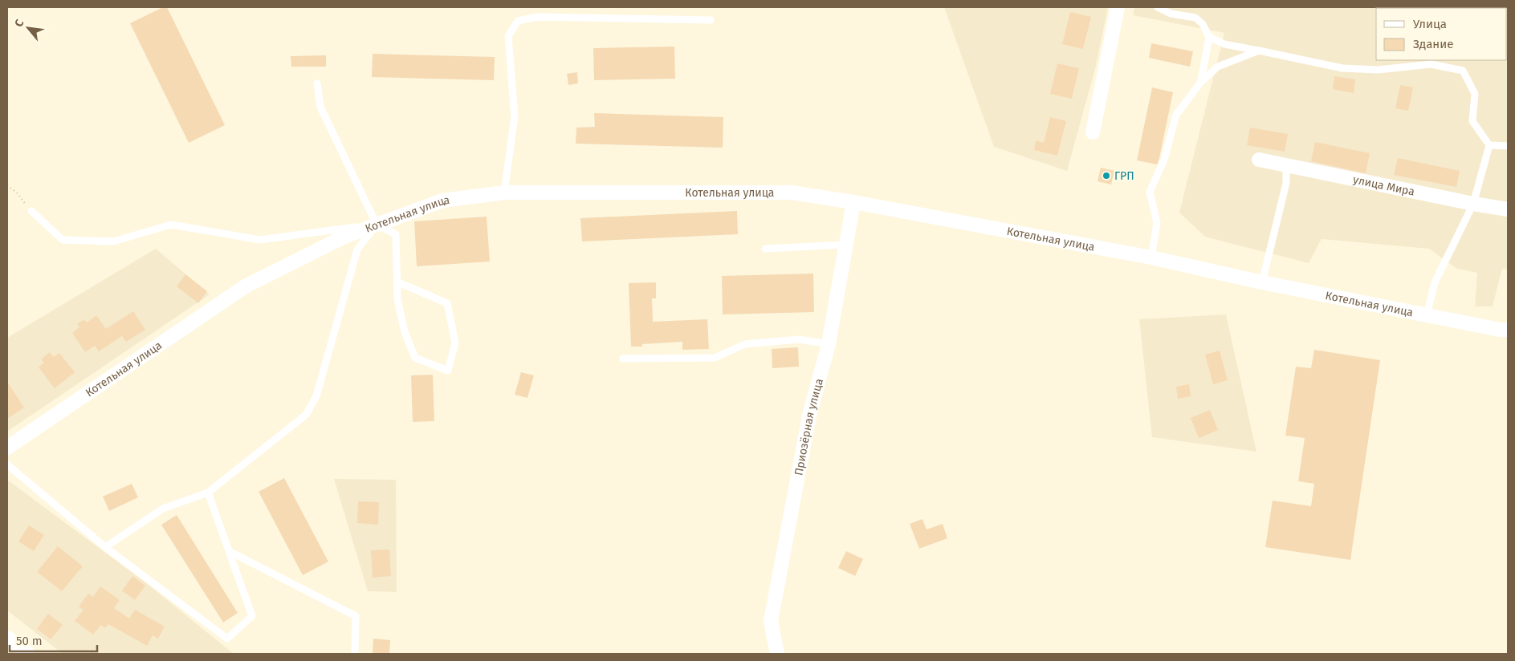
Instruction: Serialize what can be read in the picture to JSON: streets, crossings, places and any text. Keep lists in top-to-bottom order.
{
  "streets": {
    "street": ["улица Мира", "Котельная улица", "Приозёрная улица"]
  },
  "crossings": [
    ["Котельная улица", "Приозёрная улица"]
  ],
  "places": ["ГРП"],
  "legend": ["Улица", "Здание"],
  "scale_bar": "50 m",
  "north": "top left"
}
